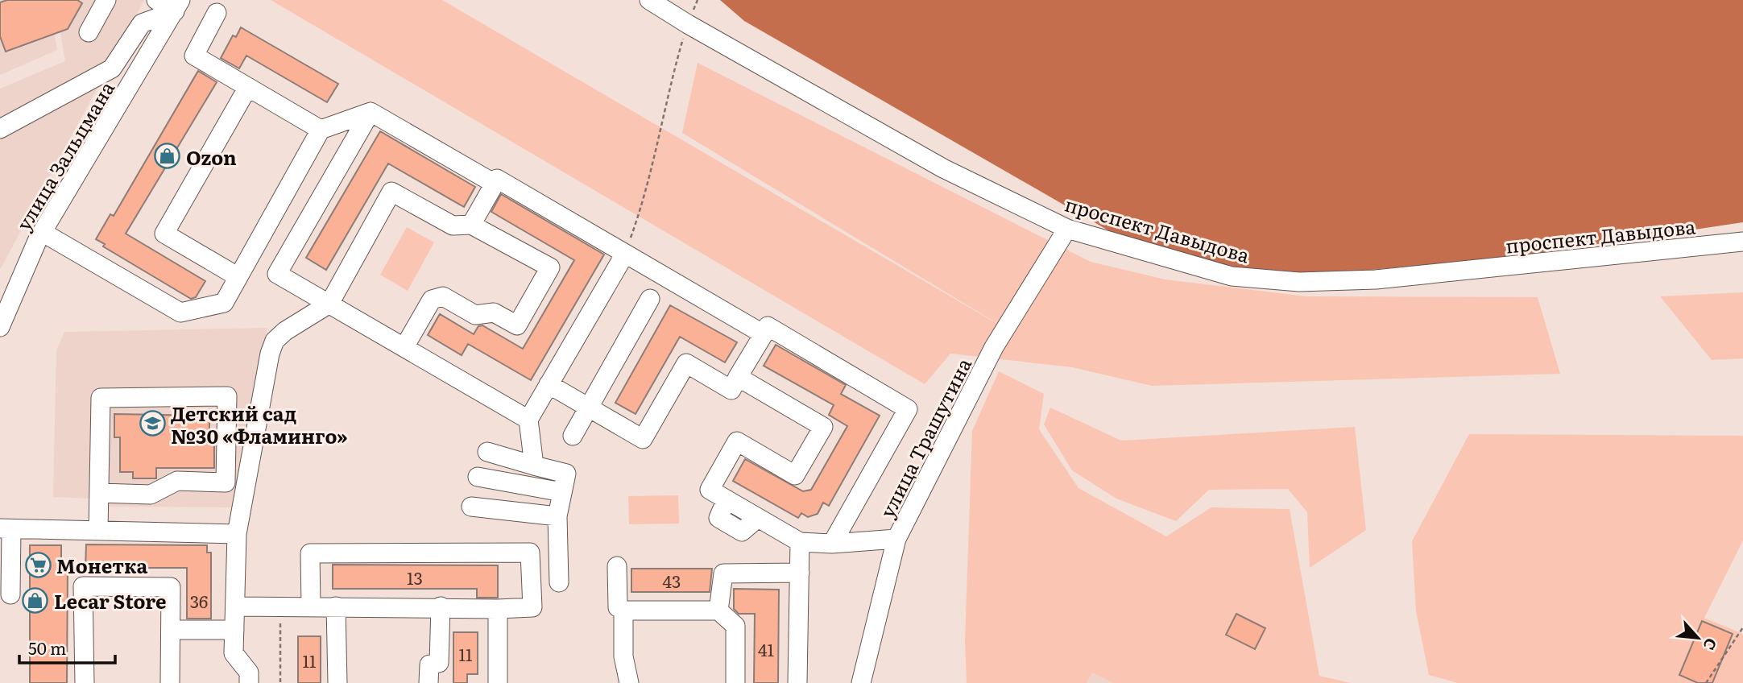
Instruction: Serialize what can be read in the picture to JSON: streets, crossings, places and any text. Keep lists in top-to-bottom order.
{
  "streets": {
    "street": ["улица Зальцмана", "проспект Давыдова", "улица Трашутина"]
  },
  "crossings": [
    ["проспект Давыдова", "улица Трашутина"]
  ],
  "places": {
    "shop": ["Ozon", "Lecar Store"],
    "school or university": ["Детский сад №30 «Фламинго»"],
    "supermarket": ["Монетка"]
  },
  "house_numbers": [
    "13",
    "43",
    "36",
    "41",
    "11",
    "11"
  ],
  "scale_bar": "50 m",
  "north": "bottom right"
}
